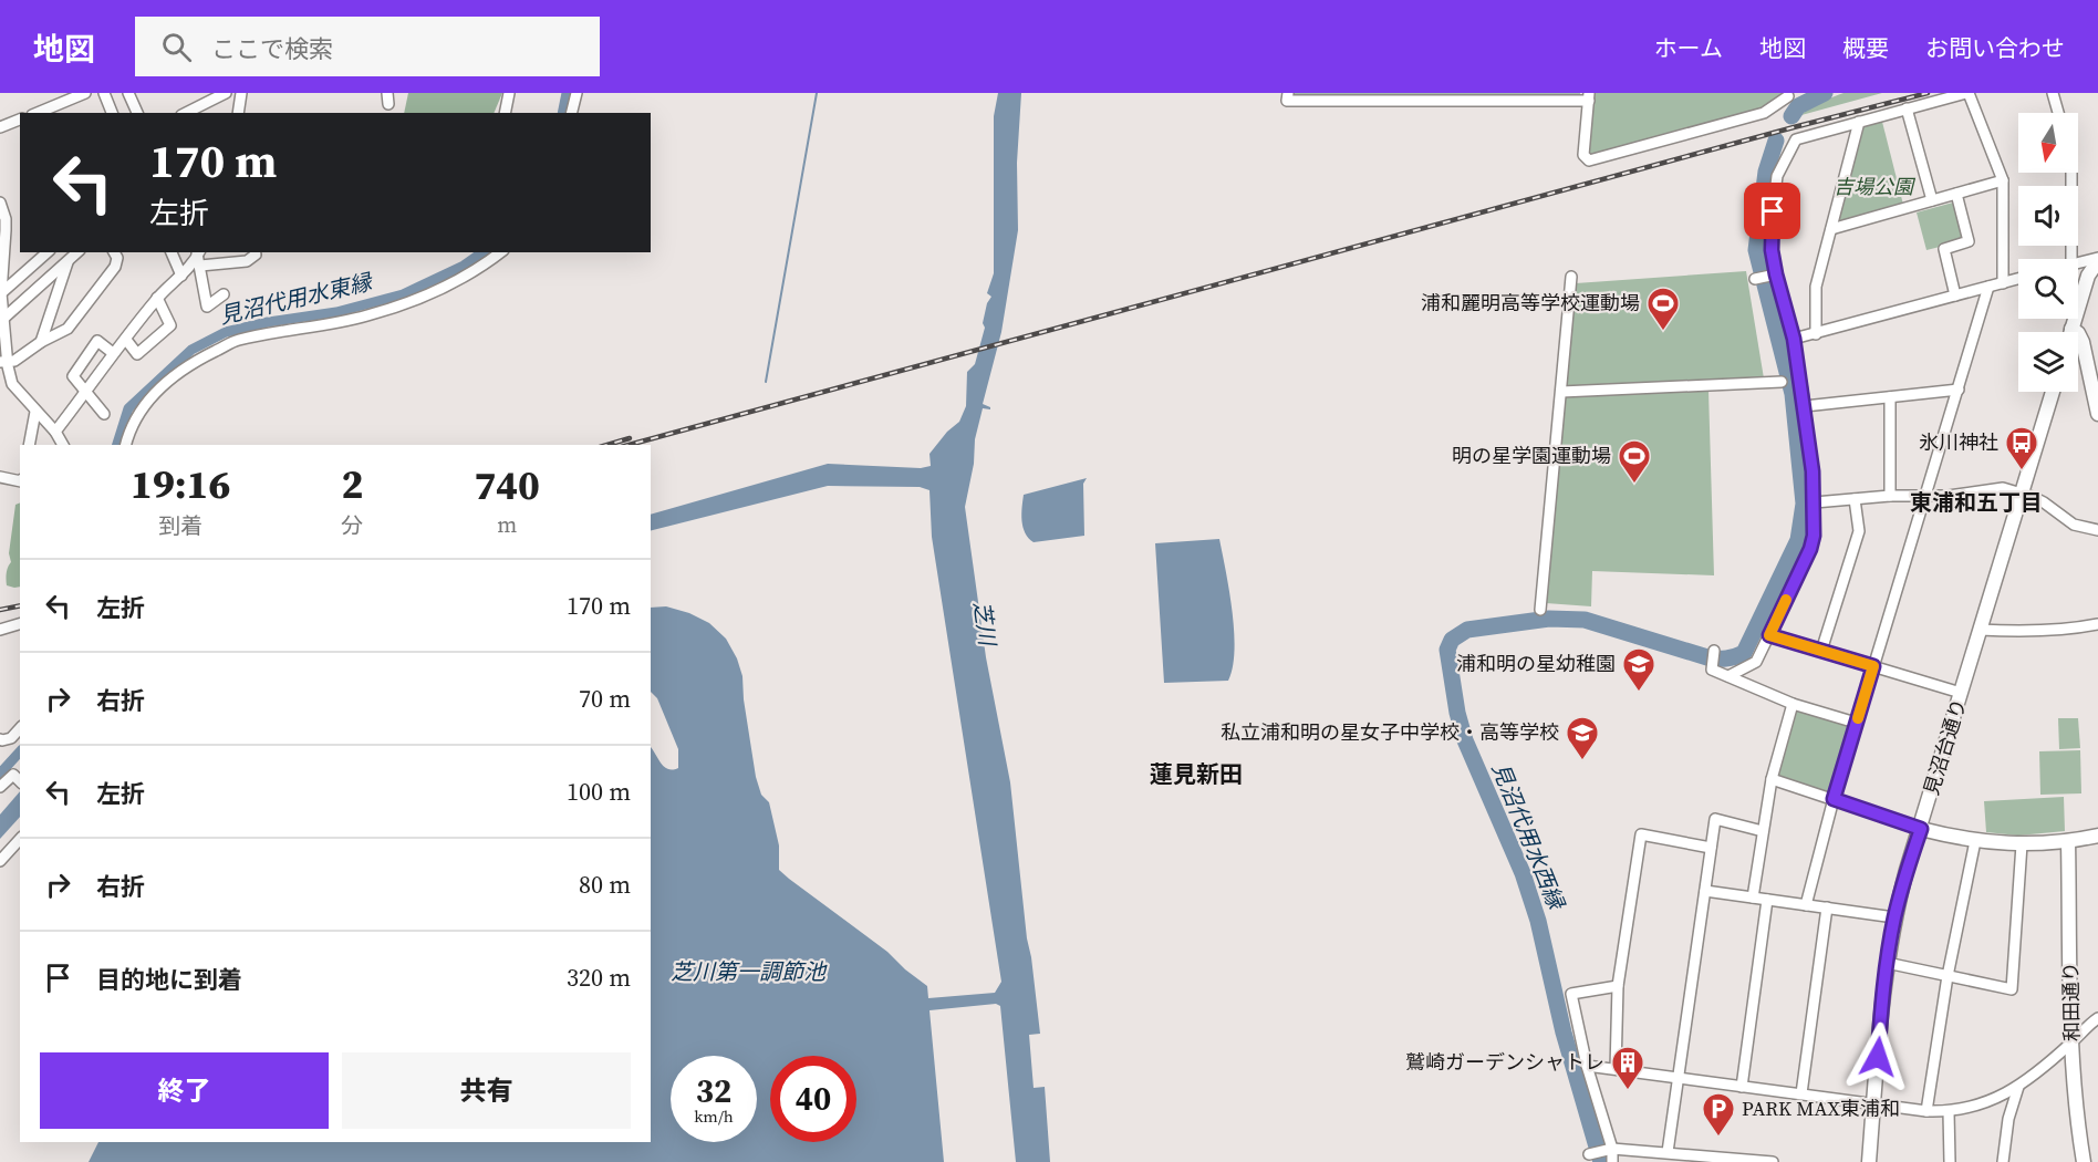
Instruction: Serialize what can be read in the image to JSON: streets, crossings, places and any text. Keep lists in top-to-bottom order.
{
  "streets": {
    "street": ["見沼台通り", "和田通り"]
  },
  "districts": ["東浦和五丁目", "蓮見新田"],
  "water": [
    "見沼代用水東縁",
    "芝川",
    "見沼代用水西縁",
    "芝川第一調節池"
  ],
  "parks": ["吉場公園"],
  "places": {
    "sports": ["浦和麗明高等学校運動場", "明の星学園運動場"],
    "bus stop": ["氷川神社"],
    "school or university": ["浦和明の星幼稚園", "私立浦和明の星女子中学校・高等学校"],
    "building": ["鷲崎ガーデンシャトレ"],
    "parking": ["PARK MAX東浦和"]
  },
  "north": "bottom",
  "page": {
    "header": "地図",
    "search": "ここで検索",
    "nav": [
      "ホーム",
      "地図",
      "概要",
      "お問い合わせ"
    ],
    "turn": ["170 m", "左折"],
    "eta": [
      "19:16",
      "到着",
      "2",
      "分",
      "740",
      "m"
    ],
    "list": [
      {
        "name": "左折",
        "value": "170 m"
      },
      {
        "name": "右折",
        "value": "70 m"
      },
      {
        "name": "左折",
        "value": "100 m"
      },
      {
        "name": "右折",
        "value": "80 m"
      },
      {
        "name": "目的地に到着",
        "value": "320 m"
      }
    ],
    "buttons": ["終了", "共有"],
    "speed": "32 km/h",
    "limit": "40"
  }
}
